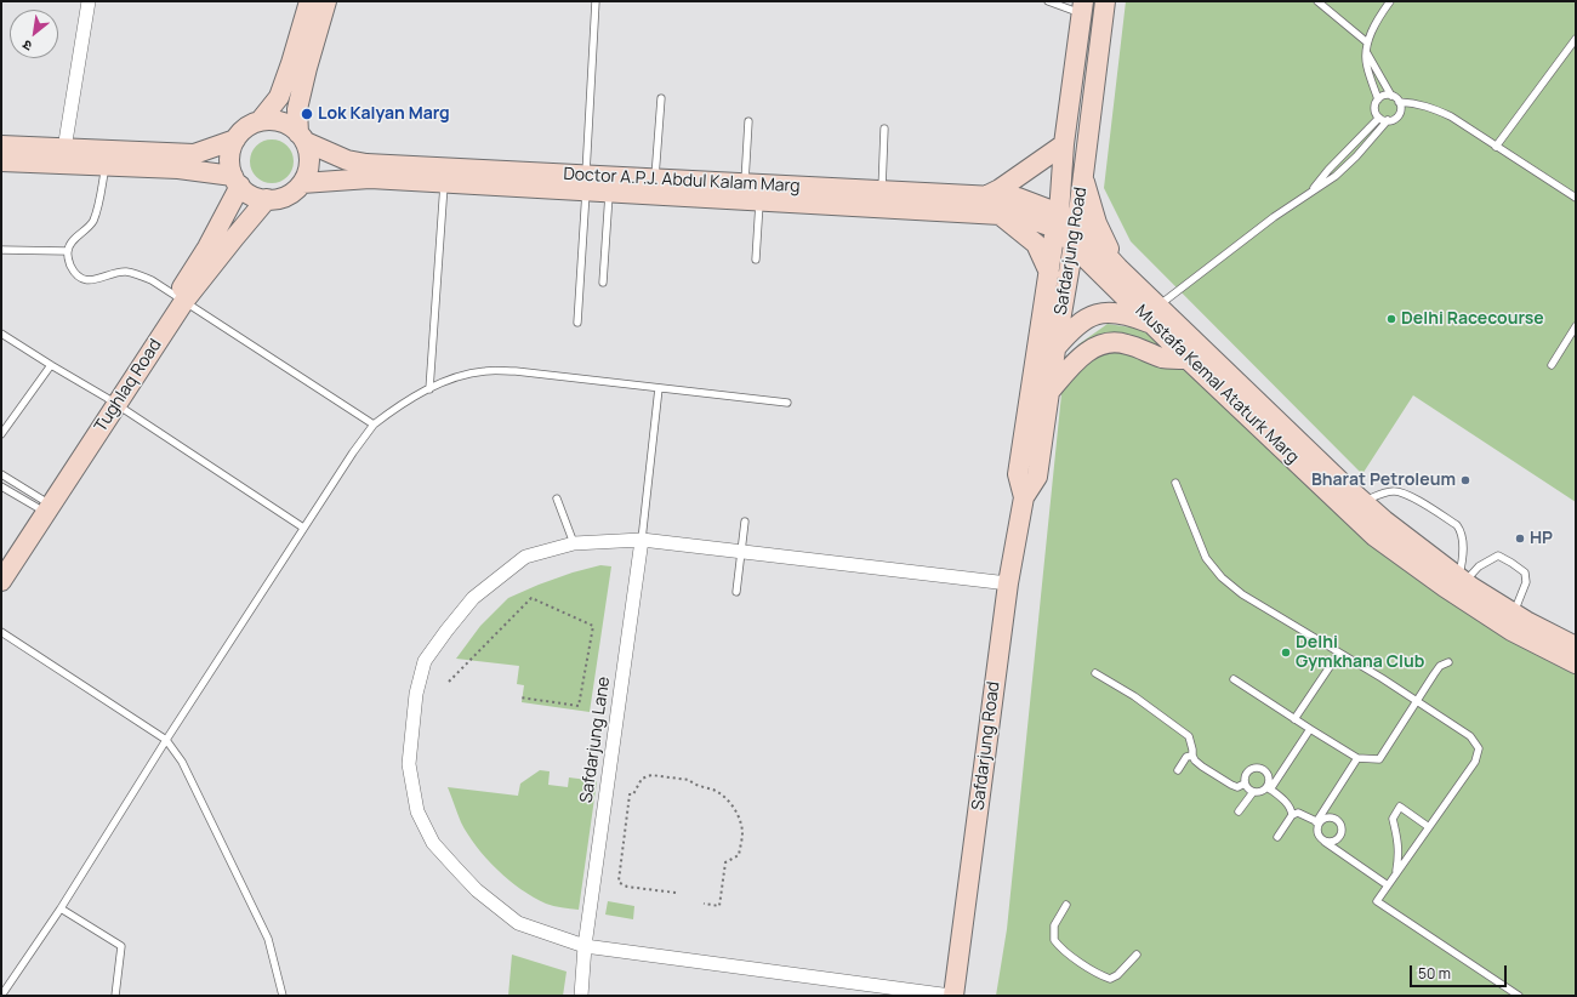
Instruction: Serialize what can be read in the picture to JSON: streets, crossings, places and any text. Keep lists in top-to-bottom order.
{
  "streets": {
    "main road": [
      "Doctor A.P.J. Abdul Kalam Marg",
      "Safdarjung Road",
      "Mustafa Kemal Ataturk Marg",
      "Tughlaq Road"
    ],
    "street": ["Safdarjung Lane"]
  },
  "crossings": [
    ["Doctor A.P.J. Abdul Kalam Marg", "Safdarjung Road"],
    ["Doctor A.P.J. Abdul Kalam Marg", "Mustafa Kemal Ataturk Marg"],
    ["Doctor A.P.J. Abdul Kalam Marg", "Tughlaq Road"],
    ["Safdarjung Road", "Mustafa Kemal Ataturk Marg"]
  ],
  "places": [
    "Lok Kalyan Marg",
    "Delhi Racecourse",
    "Bharat Petroleum",
    "HP",
    "Delhi Gymkhana Club"
  ],
  "scale_bar": "50 m",
  "north": "bottom left"
}
